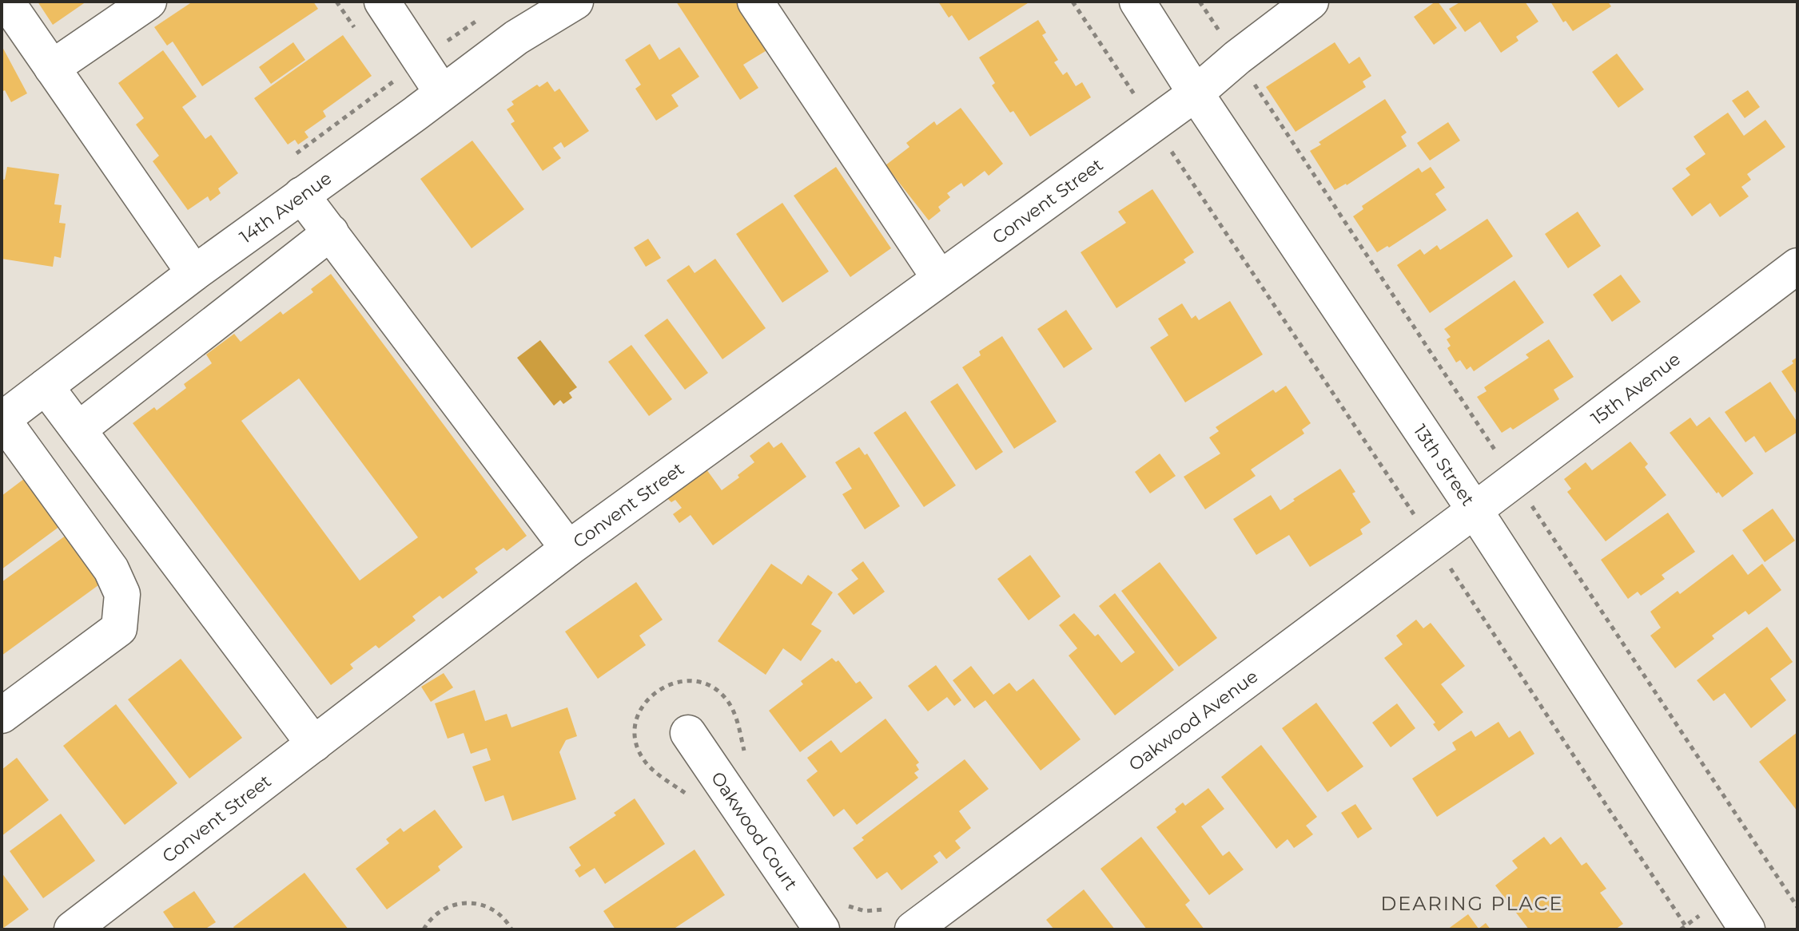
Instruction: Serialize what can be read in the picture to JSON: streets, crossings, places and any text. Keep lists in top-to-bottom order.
{
  "streets": {
    "street": [
      "Convent Street",
      "14th Avenue",
      "15th Avenue",
      "13th Street",
      "Oakwood Avenue",
      "Oakwood Court"
    ]
  },
  "crossings": [
    ["Convent Street", "13th Street"],
    ["15th Avenue", "13th Street"],
    ["15th Avenue", "Oakwood Avenue"],
    ["13th Street", "Oakwood Avenue"]
  ],
  "districts": ["DEARING PLACE"]
}
